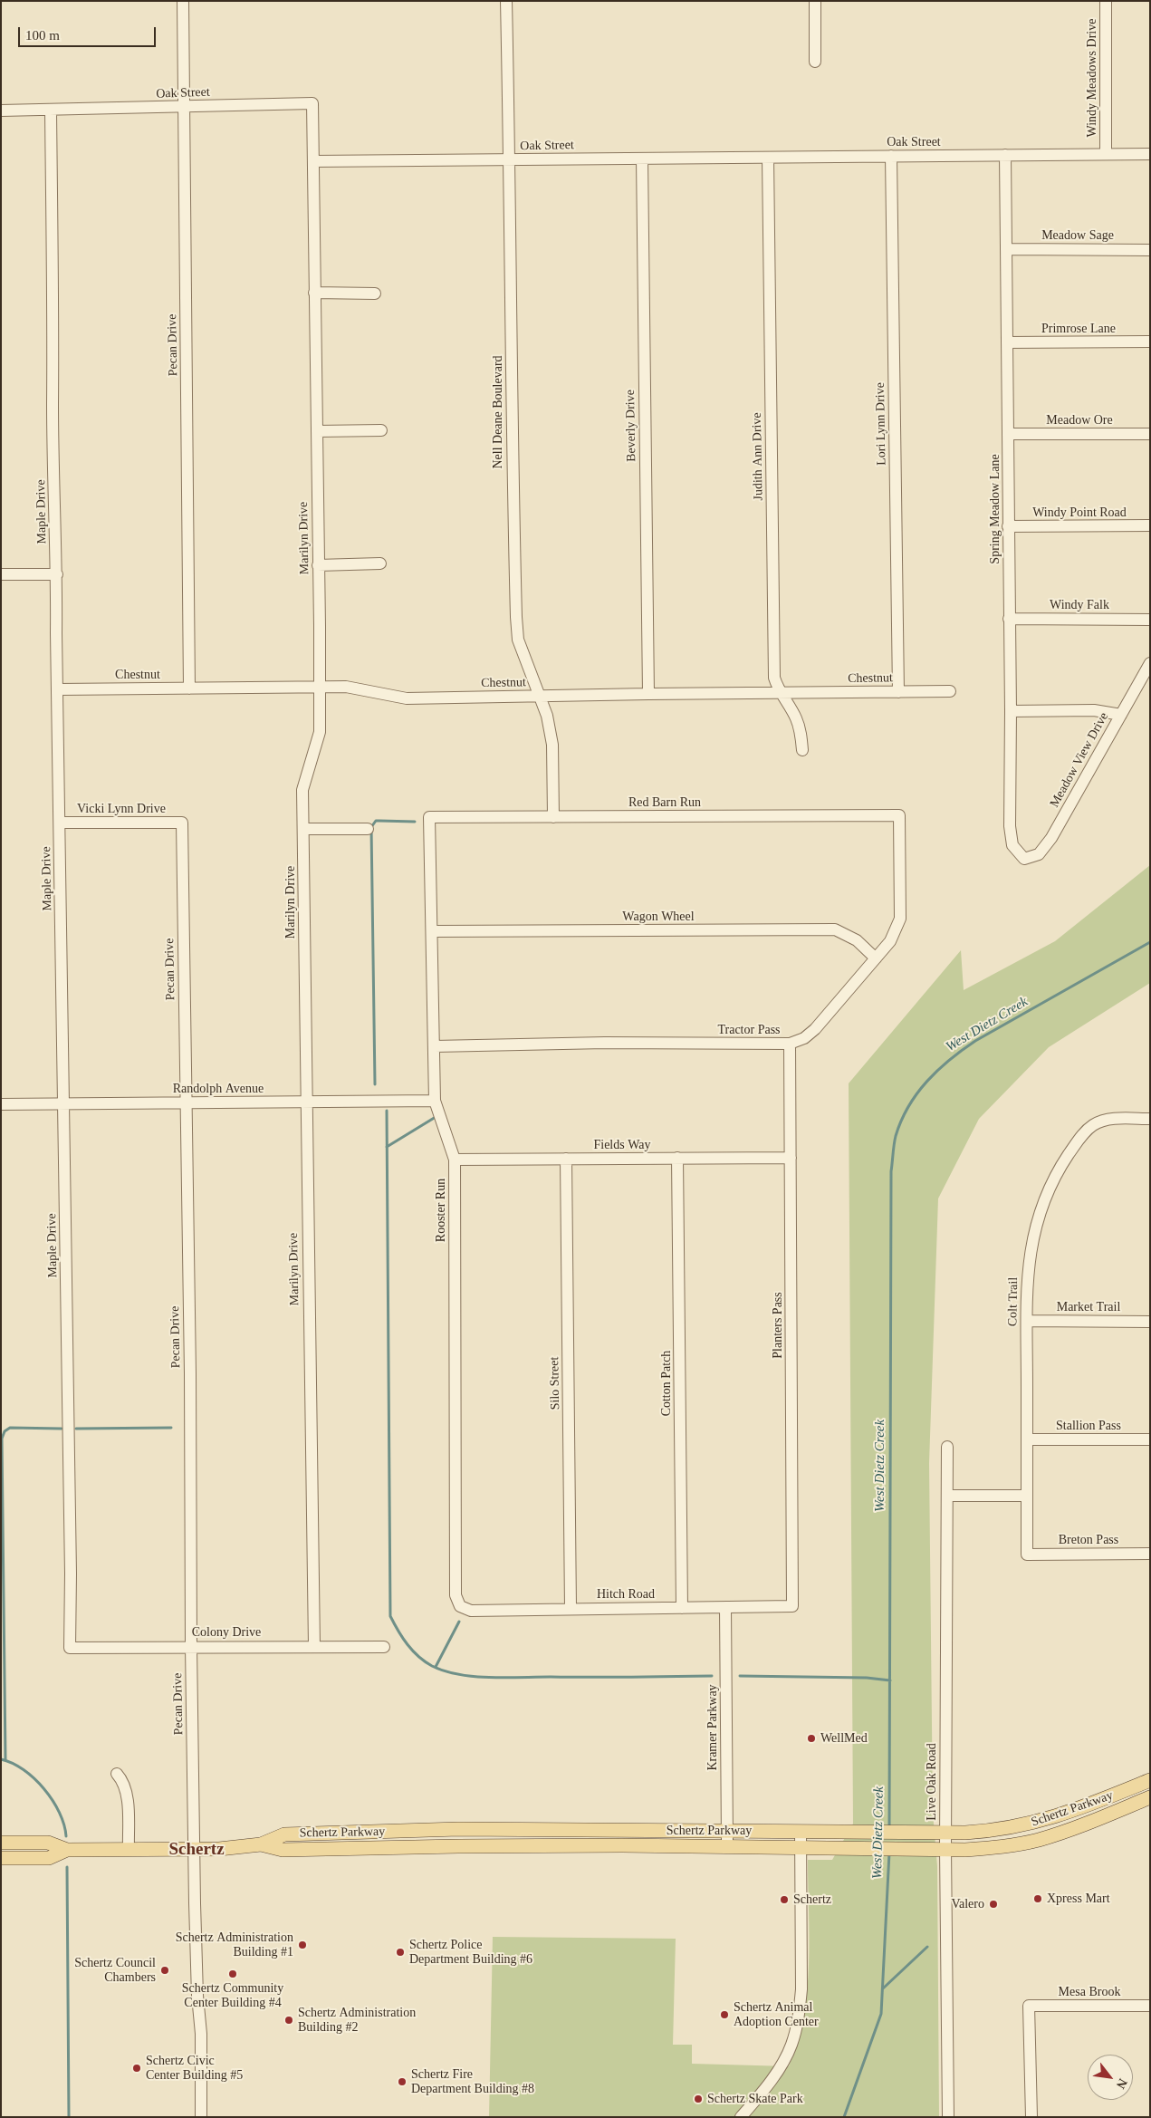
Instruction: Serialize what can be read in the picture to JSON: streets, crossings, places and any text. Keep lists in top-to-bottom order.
{
  "streets": {
    "main road": ["Schertz Parkway"],
    "street": [
      "Windy Meadows Drive",
      "Oak Street",
      "Meadow Sage",
      "Primrose Lane",
      "Pecan Drive",
      "Nell Deane Boulevard",
      "Meadow Ore",
      "Lori Lynn Drive",
      "Beverly Drive",
      "Judith Ann Drive",
      "Spring Meadow Lane",
      "Maple Drive",
      "Windy Point Road",
      "Marilyn Drive",
      "Windy Falk",
      "Chestnut",
      "Meadow View Drive",
      "Red Barn Run",
      "Vicki Lynn Drive",
      "Wagon Wheel",
      "Tractor Pass",
      "Randolph Avenue",
      "Fields Way",
      "Rooster Run",
      "Colt Trail",
      "Market Trail",
      "Planters Pass",
      "Silo Street",
      "Cotton Patch",
      "Stallion Pass",
      "Breton Pass",
      "Hitch Road",
      "Colony Drive",
      "Kramer Parkway",
      "Live Oak Road",
      "Mesa Brook"
    ]
  },
  "crossings": [
    ["Windy Meadows Drive", "Oak Street"],
    ["Oak Street", "Pecan Drive"],
    ["Oak Street", "Nell Deane Boulevard"],
    ["Oak Street", "Lori Lynn Drive"],
    ["Oak Street", "Beverly Drive"],
    ["Oak Street", "Judith Ann Drive"],
    ["Oak Street", "Spring Meadow Lane"],
    ["Oak Street", "Maple Drive"],
    ["Oak Street", "Marilyn Drive"],
    ["Meadow Sage", "Spring Meadow Lane"],
    ["Primrose Lane", "Spring Meadow Lane"],
    ["Pecan Drive", "Chestnut"],
    ["Pecan Drive", "Vicki Lynn Drive"],
    ["Pecan Drive", "Randolph Avenue"],
    ["Pecan Drive", "Colony Drive"],
    ["Pecan Drive", "Schertz Parkway"],
    ["Nell Deane Boulevard", "Chestnut"],
    ["Nell Deane Boulevard", "Red Barn Run"],
    ["Meadow Ore", "Spring Meadow Lane"],
    ["Lori Lynn Drive", "Chestnut"],
    ["Beverly Drive", "Chestnut"],
    ["Judith Ann Drive", "Chestnut"],
    ["Spring Meadow Lane", "Windy Point Road"],
    ["Spring Meadow Lane", "Windy Falk"],
    ["Spring Meadow Lane", "Meadow View Drive"],
    ["Maple Drive", "Chestnut"],
    ["Maple Drive", "Vicki Lynn Drive"],
    ["Maple Drive", "Randolph Avenue"],
    ["Maple Drive", "Colony Drive"],
    ["Marilyn Drive", "Chestnut"],
    ["Marilyn Drive", "Randolph Avenue"],
    ["Marilyn Drive", "Colony Drive"],
    ["Red Barn Run", "Tractor Pass"],
    ["Red Barn Run", "Rooster Run"],
    ["Wagon Wheel", "Tractor Pass"],
    ["Wagon Wheel", "Rooster Run"],
    ["Tractor Pass", "Rooster Run"],
    ["Tractor Pass", "Planters Pass"],
    ["Randolph Avenue", "Rooster Run"],
    ["Fields Way", "Rooster Run"],
    ["Fields Way", "Planters Pass"],
    ["Fields Way", "Silo Street"],
    ["Fields Way", "Cotton Patch"],
    ["Rooster Run", "Hitch Road"],
    ["Colt Trail", "Market Trail"],
    ["Colt Trail", "Stallion Pass"],
    ["Colt Trail", "Breton Pass"],
    ["Planters Pass", "Hitch Road"],
    ["Silo Street", "Hitch Road"],
    ["Cotton Patch", "Hitch Road"],
    ["Hitch Road", "Kramer Parkway"],
    ["Kramer Parkway", "Schertz Parkway"],
    ["Live Oak Road", "Schertz Parkway"]
  ],
  "districts": ["Schertz"],
  "water": ["West Dietz Creek"],
  "places": [
    "WellMed",
    "Xpress Mart",
    "Schertz",
    "Valero",
    "Schertz Administration Building #1",
    "Schertz Police Department Building #6",
    "Schertz Council Chambers",
    "Schertz Community Center Building #4",
    "Schertz Animal Adoption Center",
    "Schertz Administration Building #2",
    "Schertz Civic Center Building #5",
    "Schertz Fire Department Building #8",
    "Schertz Skate Park"
  ],
  "scale_bar": "100 m",
  "north": "bottom right"
}
